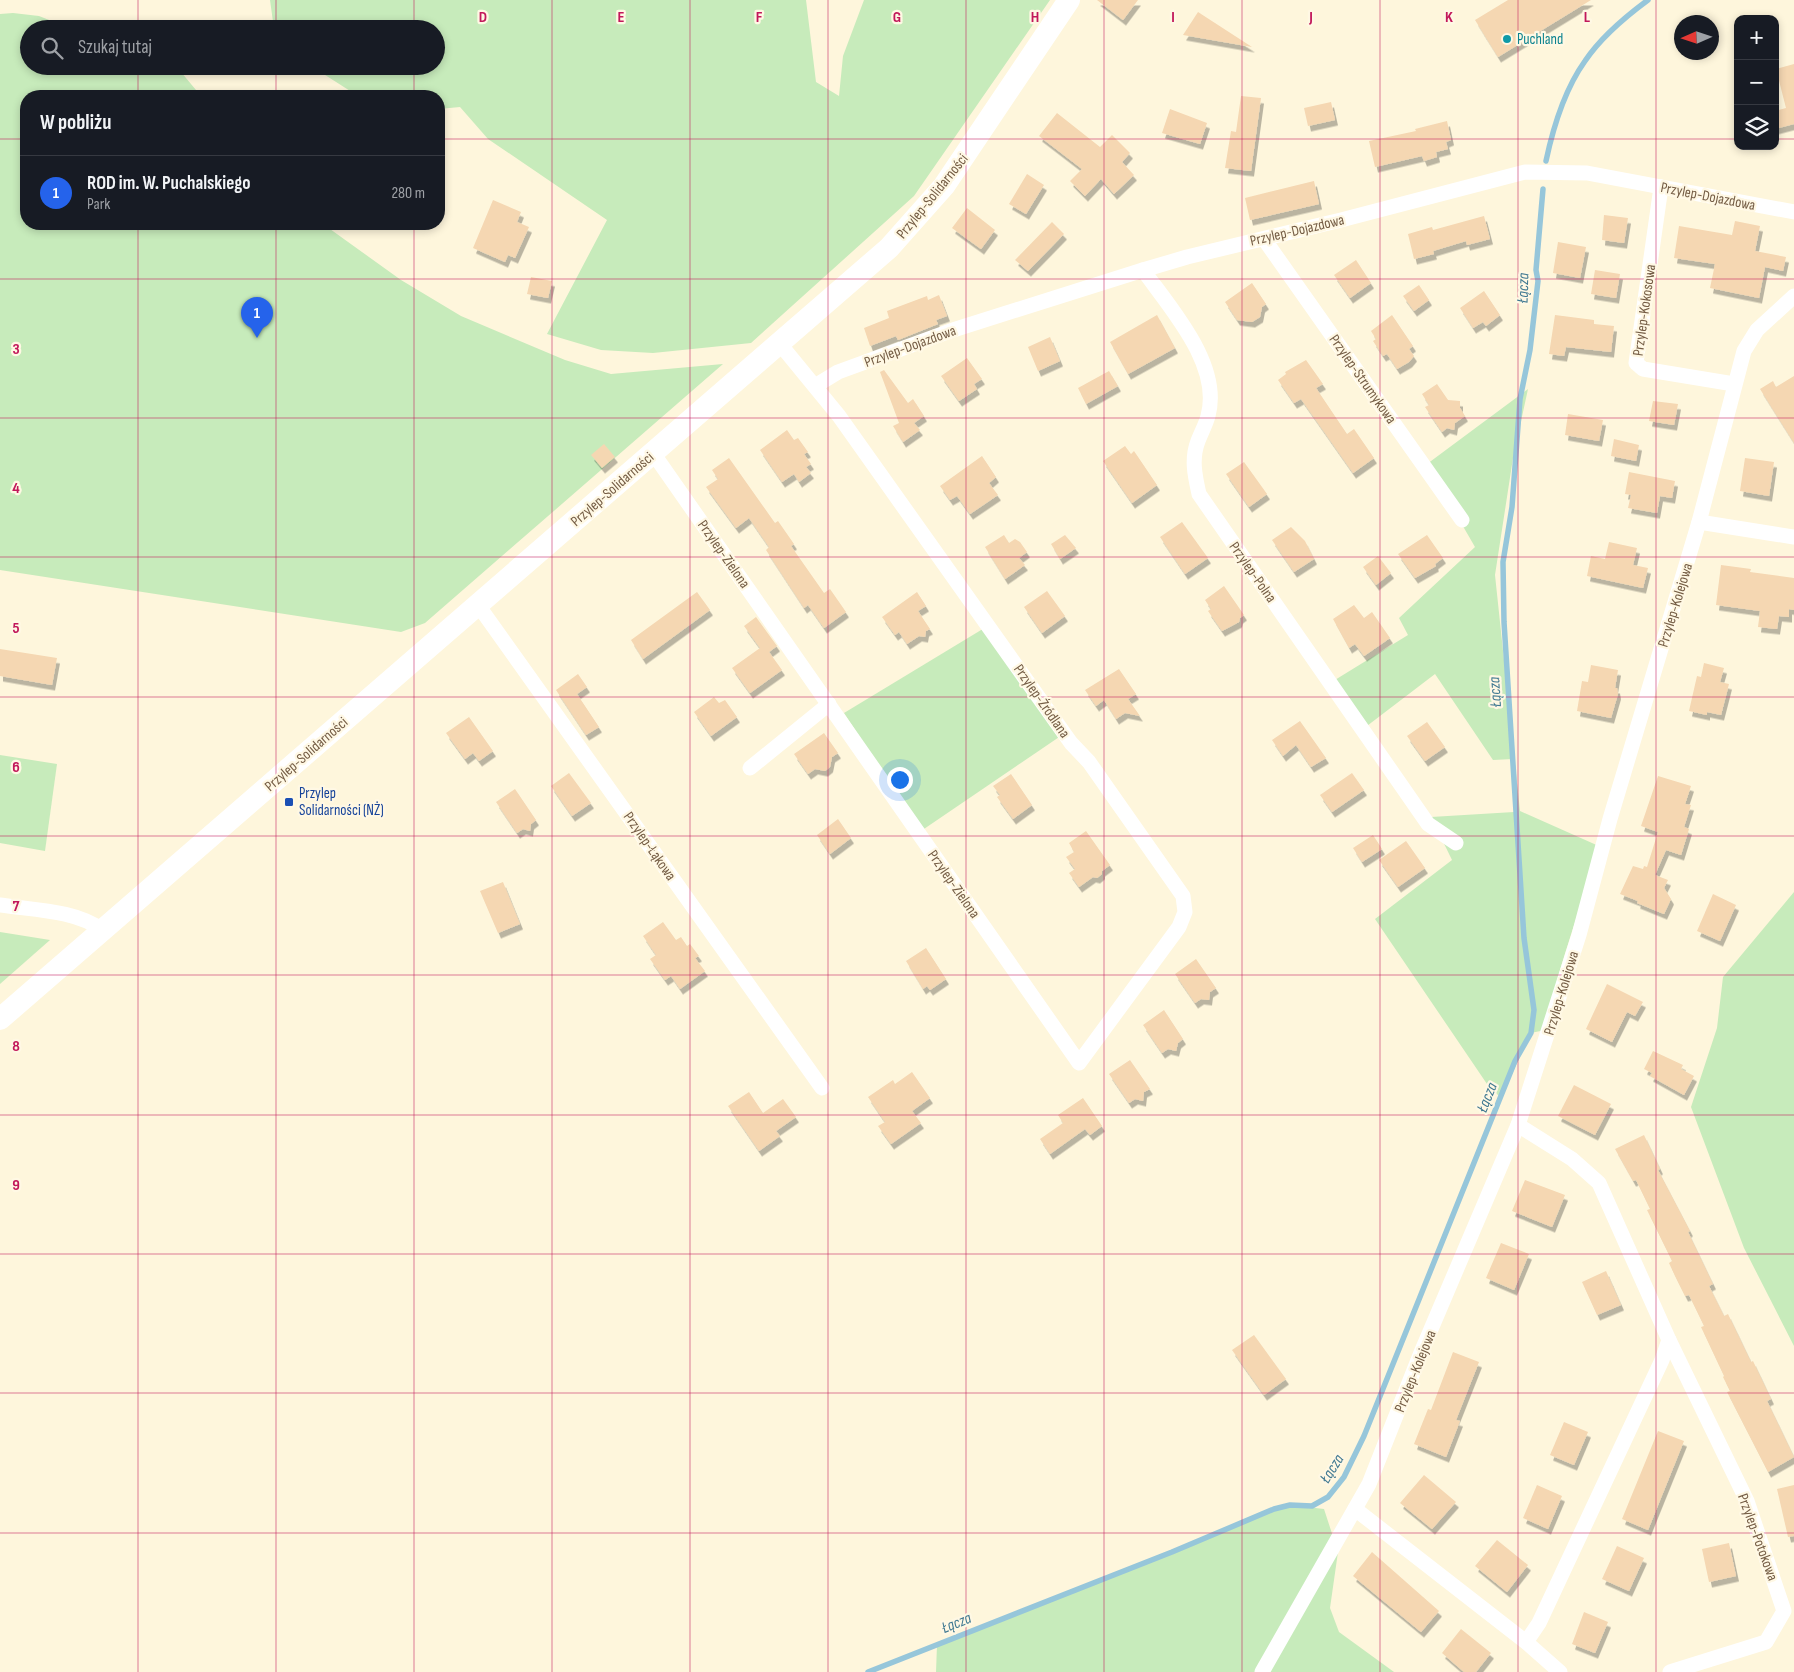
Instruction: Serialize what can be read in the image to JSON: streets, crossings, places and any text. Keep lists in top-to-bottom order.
{
  "streets": {
    "main road": ["Przylep-Solidarności"],
    "street": [
      "Przylep-Dojazdowa",
      "Przylep-Kokosowa",
      "Przylep-Strumykowa",
      "Przylep-Zielona",
      "Przylep-Polna",
      "Przylep-Kolejowa",
      "Przylep-Źródlana",
      "Przylep-Łąkowa",
      "Przylep-Potokowa"
    ]
  },
  "crossings": [
    ["Przylep-Solidarności", "Przylep-Zielona"],
    ["Przylep-Solidarności", "Przylep-Źródlana"],
    ["Przylep-Solidarności", "Przylep-Łąkowa"],
    ["Przylep-Dojazdowa", "Przylep-Kokosowa"],
    ["Przylep-Dojazdowa", "Przylep-Strumykowa"],
    ["Przylep-Dojazdowa", "Przylep-Polna"],
    ["Przylep-Dojazdowa", "Przylep-Źródlana"],
    ["Przylep-Kokosowa", "Przylep-Kolejowa"],
    ["Przylep-Zielona", "Przylep-Źródlana"],
    ["Przylep-Kolejowa", "Przylep-Potokowa"]
  ],
  "water": ["Łącza"],
  "places": {
    "other": ["Puchland"],
    "transit": ["Przylep Solidarności (NŻ)"]
  },
  "north": "left",
  "page": {
    "map_buttons": ["+", "−"],
    "search": "Szukaj tutaj",
    "heading": "W pobliżu",
    "list": [
      {
        "mark": "1",
        "name": "ROD im. W. Puchalskiego",
        "note": "Park",
        "value": "280 m"
      }
    ],
    "pins": "1"
  },
  "grid": {
    "columns": [
      "D",
      "E",
      "F",
      "G",
      "H",
      "I",
      "J",
      "K",
      "L"
    ],
    "rows": [
      "3",
      "4",
      "5",
      "6",
      "7",
      "8",
      "9"
    ]
  }
}
